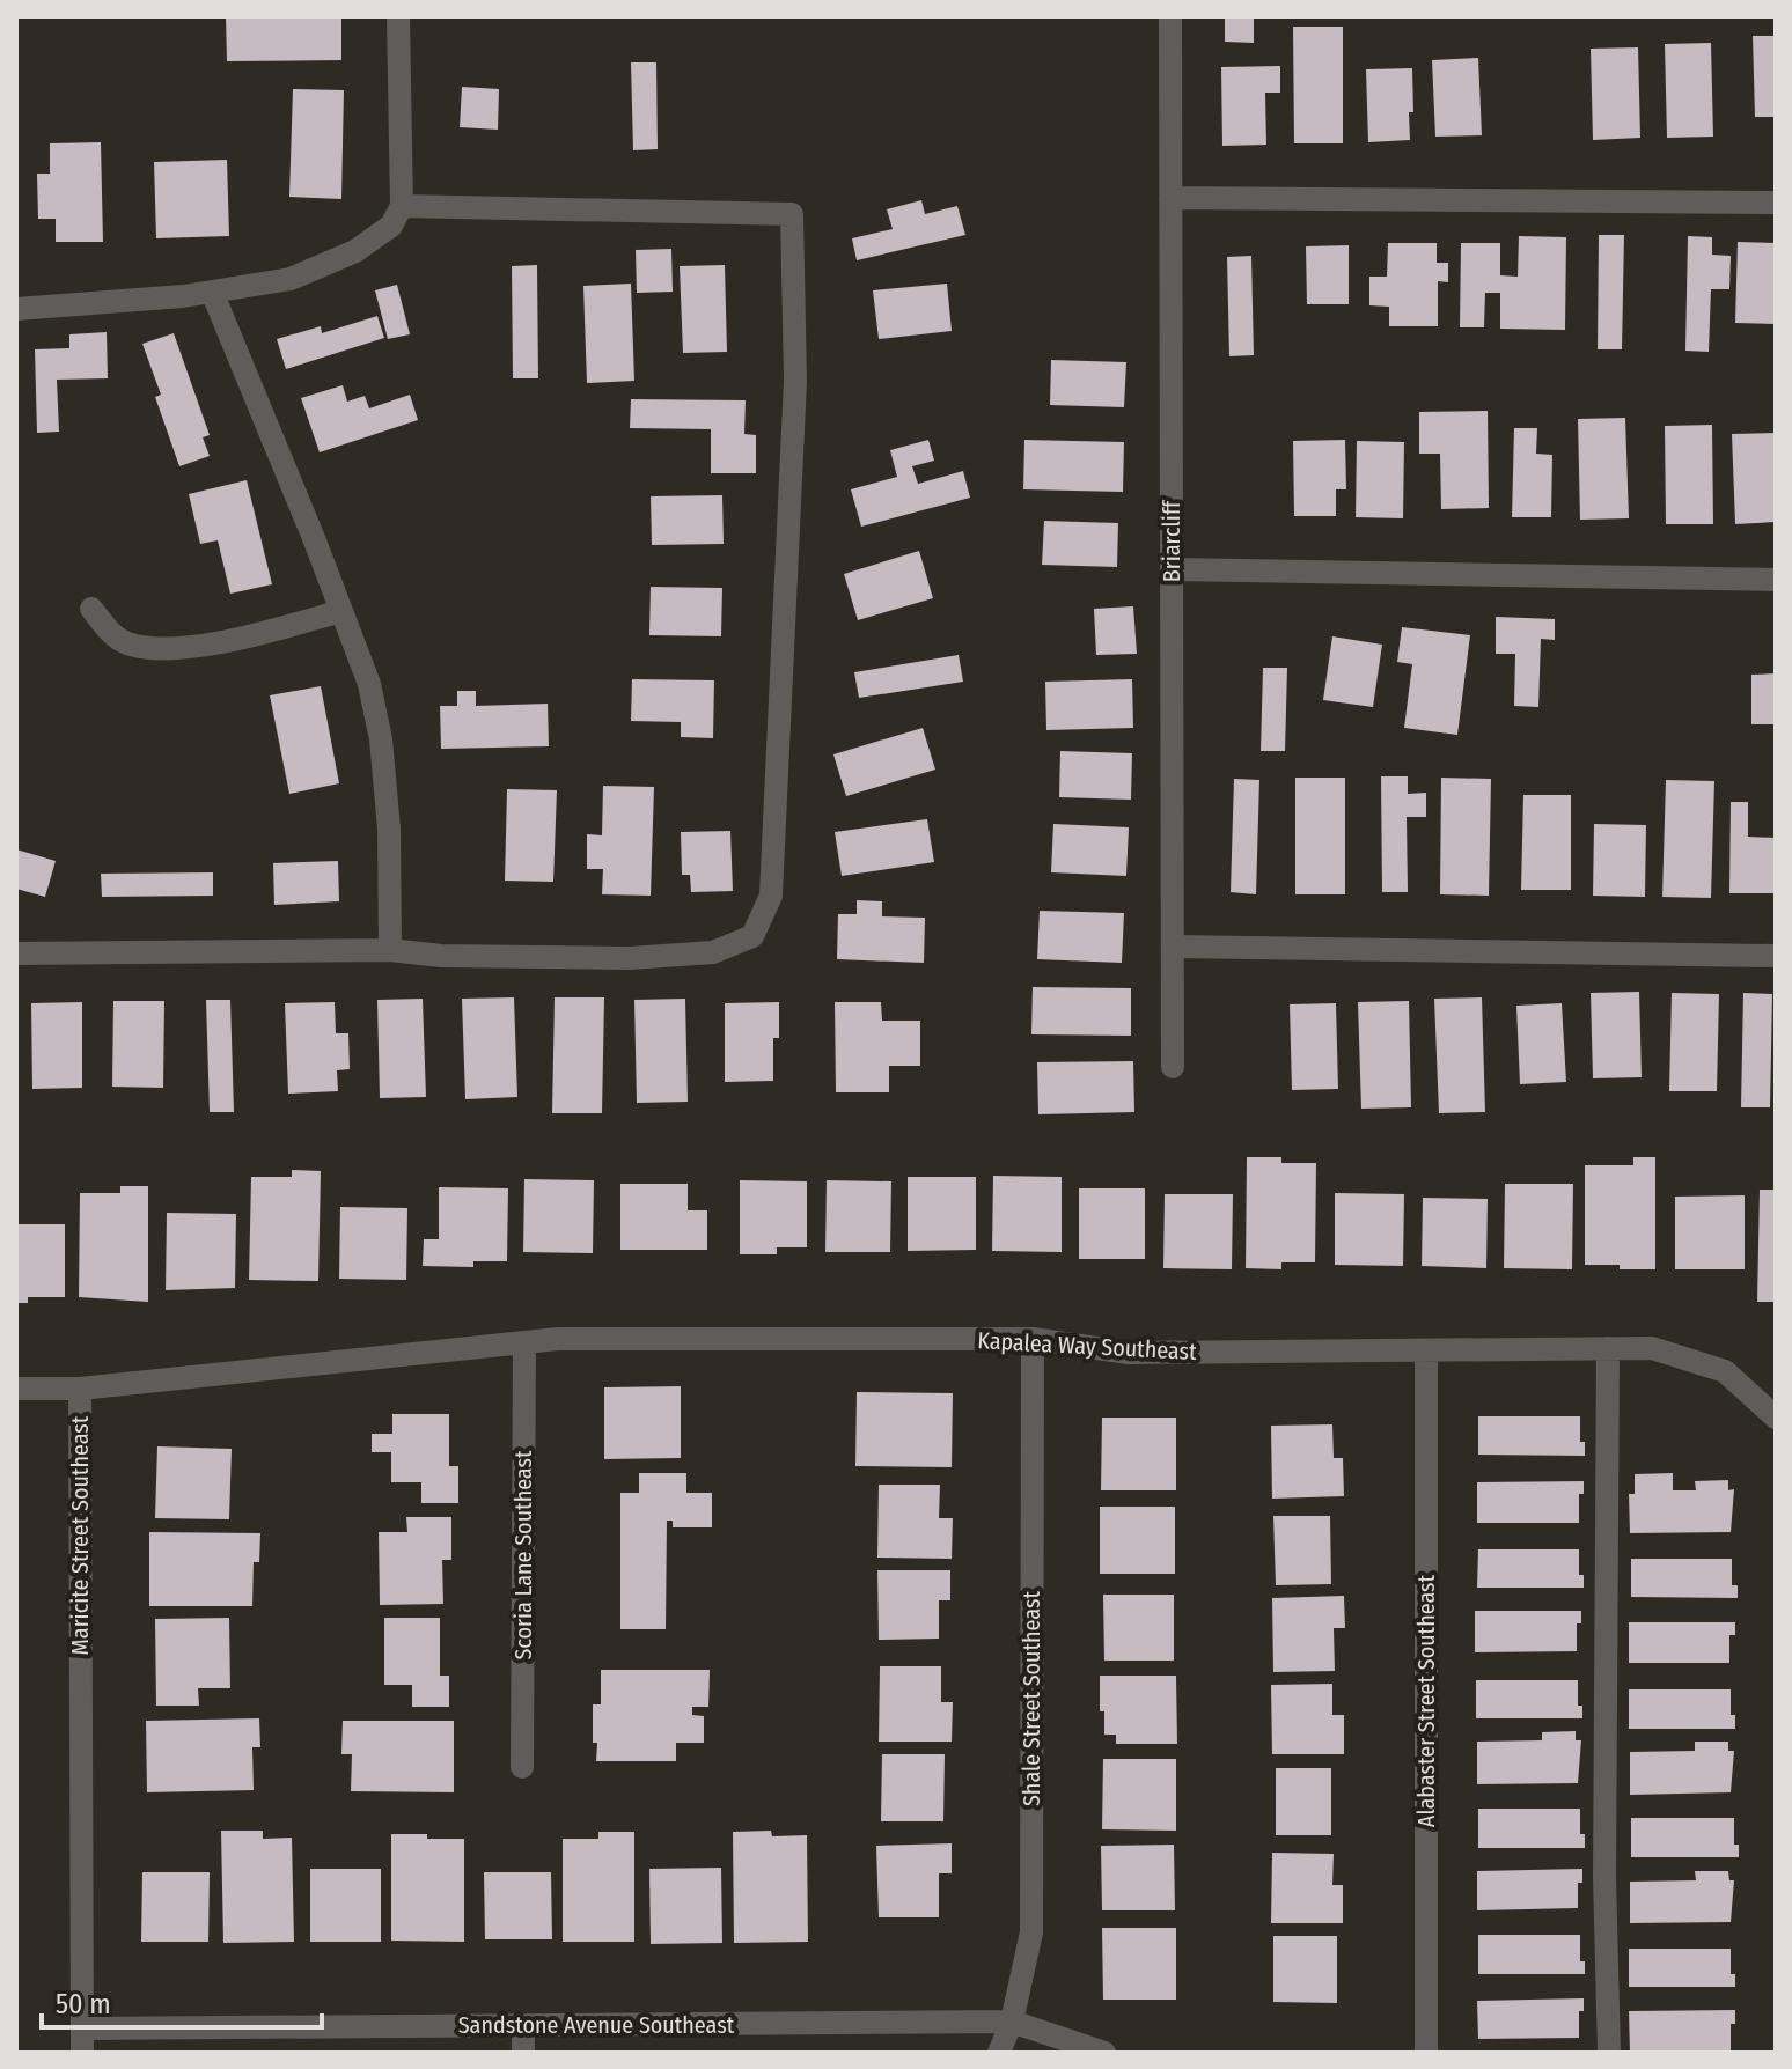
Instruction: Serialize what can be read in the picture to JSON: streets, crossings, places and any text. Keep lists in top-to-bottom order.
{
  "streets": {
    "street": [
      "Briarcliff",
      "Kapalea Way Southeast",
      "Maricite Street Southeast",
      "Scoria Lane Southeast",
      "Shale Street Southeast",
      "Alabaster Street Southeast",
      "Sandstone Avenue Southeast"
    ]
  },
  "crossings": [
    ["Kapalea Way Southeast", "Maricite Street Southeast"],
    ["Kapalea Way Southeast", "Shale Street Southeast"],
    ["Kapalea Way Southeast", "Alabaster Street Southeast"],
    ["Maricite Street Southeast", "Scoria Lane Southeast"],
    ["Maricite Street Southeast", "Sandstone Avenue Southeast"],
    ["Shale Street Southeast", "Sandstone Avenue Southeast"]
  ],
  "scale_bar": "50 m"
}
